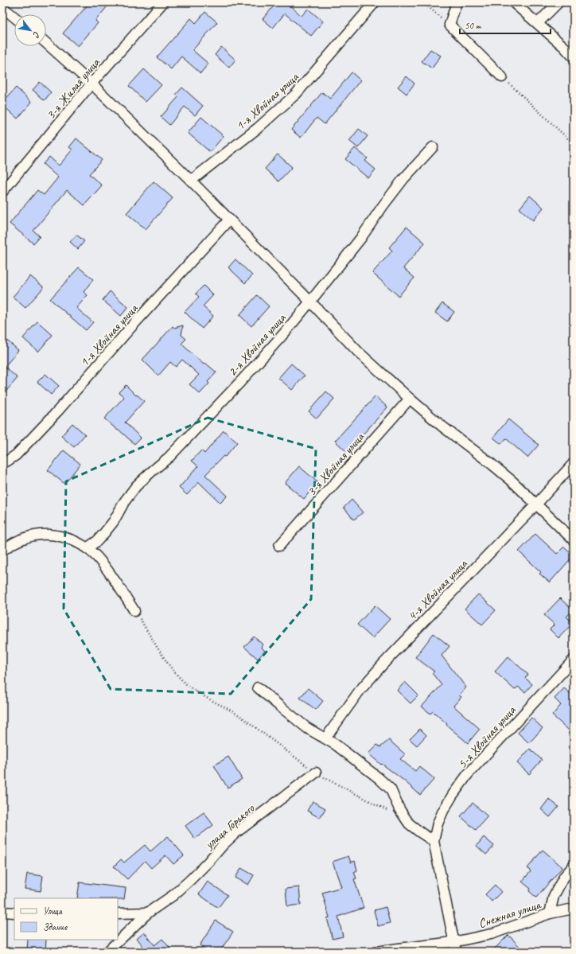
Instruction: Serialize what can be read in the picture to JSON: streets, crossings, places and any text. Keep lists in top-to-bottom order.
{
  "streets": {
    "street": [
      "3-я Жилая улица",
      "1-я Хвойная улица",
      "2-я Хвойная улица",
      "3-я Хвойная улица",
      "4-я Хвойная улица",
      "5-я Хвойная улица",
      "улица Горького",
      "Снежная улица"
    ]
  },
  "legend": ["Улица", "Здание"],
  "scale_bar": "50 m",
  "north": "bottom right"
}
